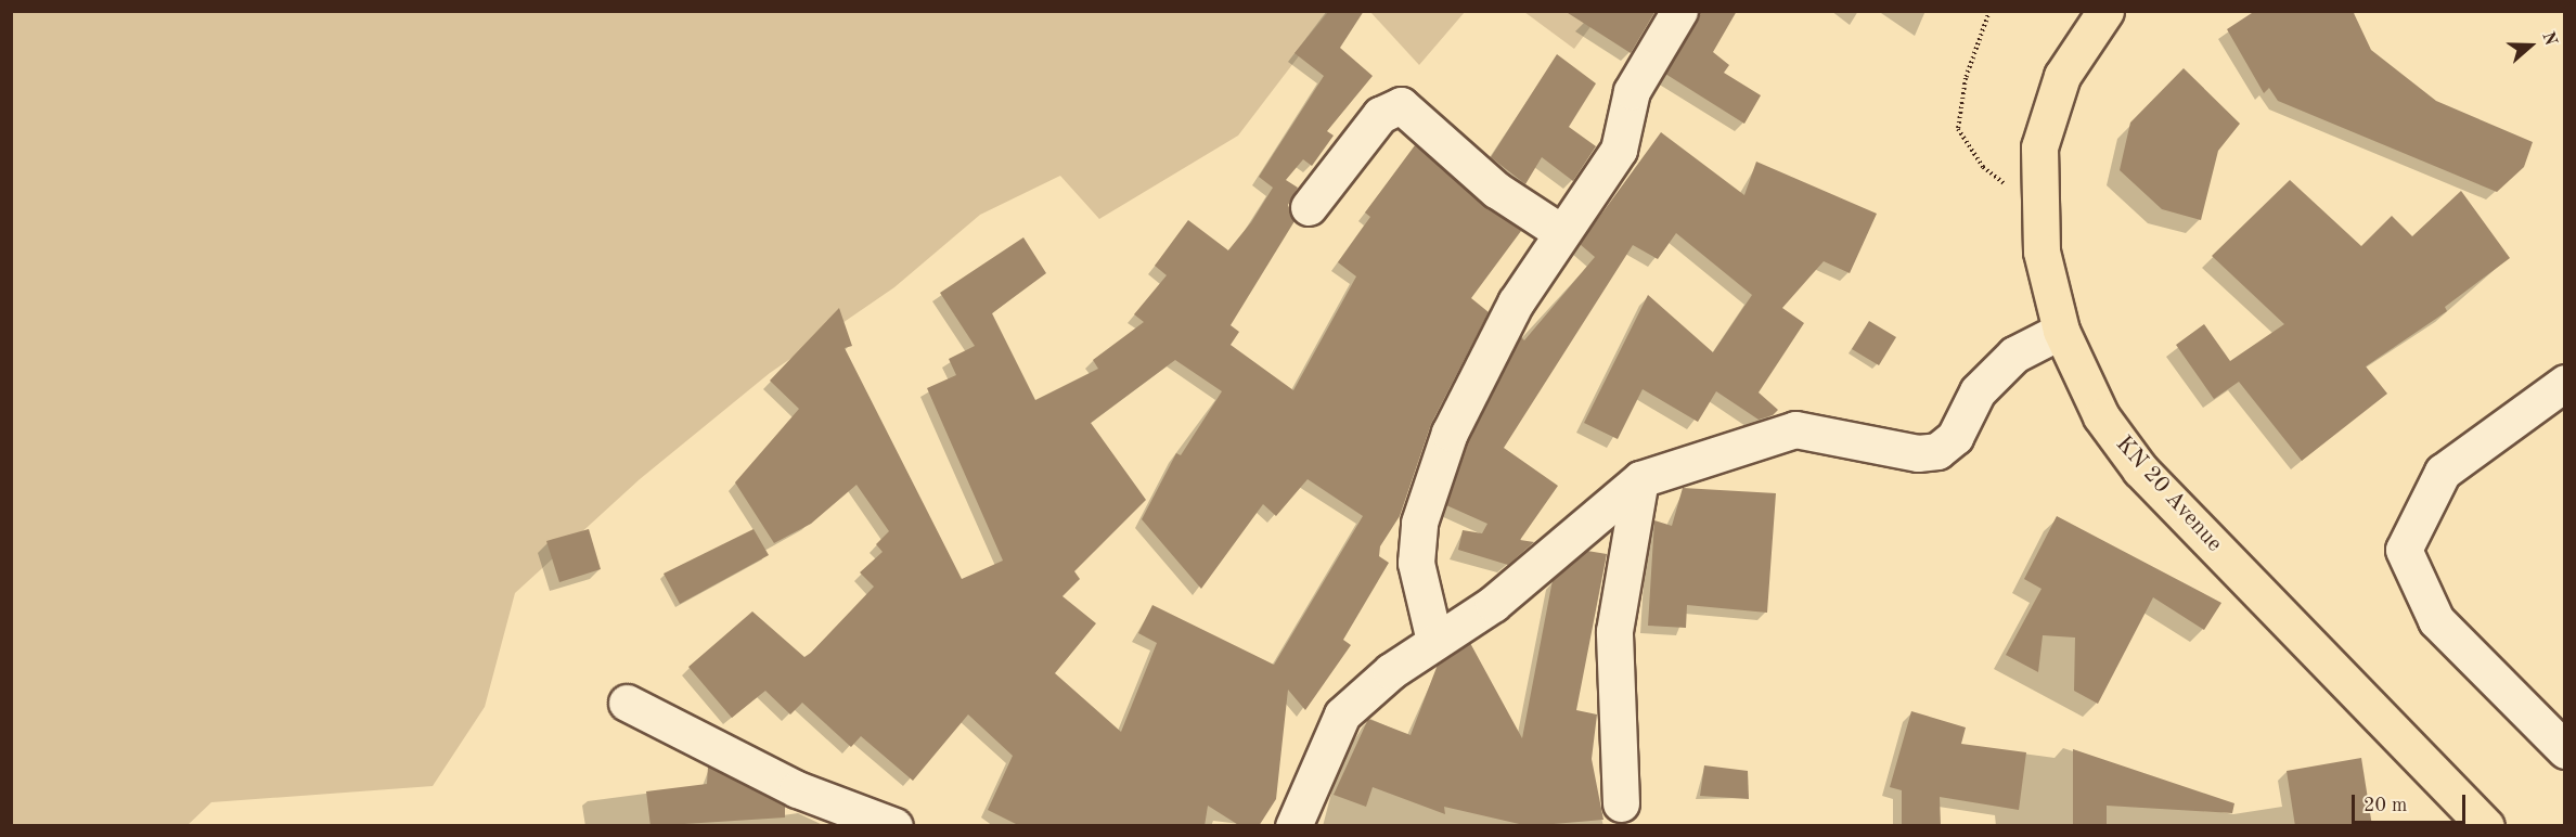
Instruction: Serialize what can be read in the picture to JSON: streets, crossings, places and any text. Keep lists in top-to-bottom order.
{
  "streets": {
    "main road": ["KN 20 Avenue"]
  },
  "scale_bar": "20 m",
  "north": "right"
}
